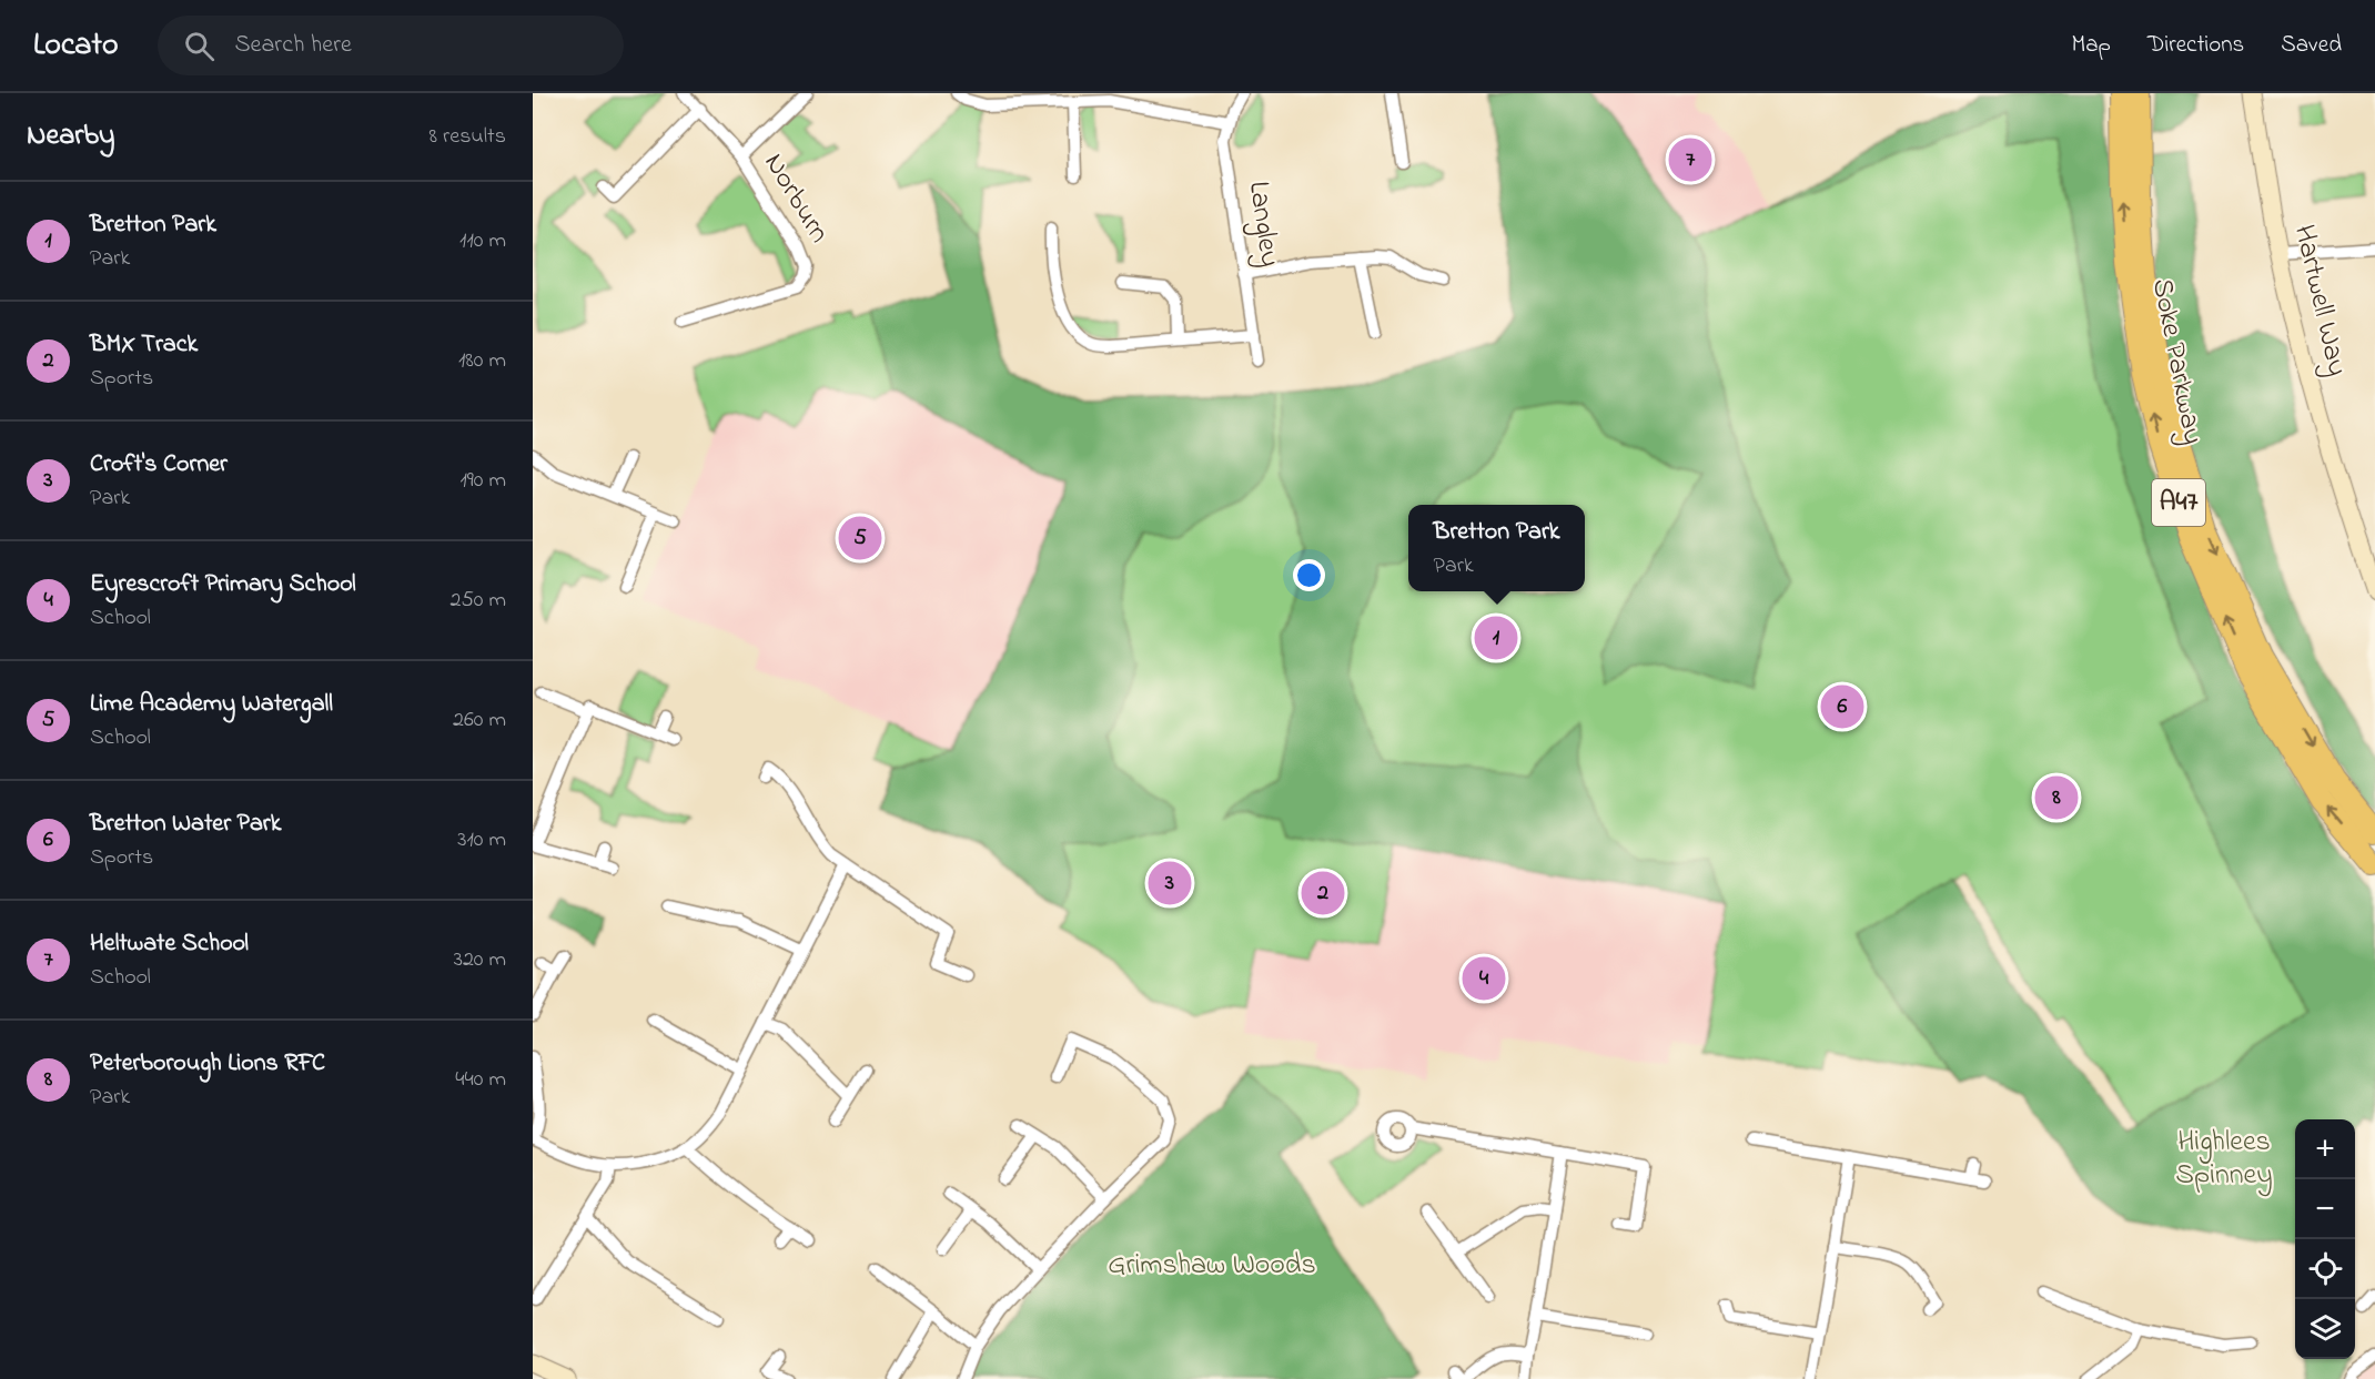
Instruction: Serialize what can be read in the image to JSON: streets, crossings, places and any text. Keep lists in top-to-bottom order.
{
  "streets": {
    "highway": ["Soke Parkway", "A47"],
    "street": ["Norburn", "Langley", "Hartwell Way"]
  },
  "parks": ["Highlees Spinney", "Grimshaw Woods"],
  "page": {
    "header": "Locato",
    "search": "Search here",
    "nav": ["Map", "Directions", "Saved"],
    "heading": ["Nearby", "8 results"],
    "pins": [
      "7",
      "5",
      "1",
      "6",
      "8",
      "3",
      "2",
      "4"
    ],
    "list": [
      {
        "mark": "1",
        "name": "Bretton Park",
        "note": "Park",
        "value": "110 m"
      },
      {
        "mark": "2",
        "name": "BMX Track",
        "note": "Sports",
        "value": "180 m"
      },
      {
        "mark": "3",
        "name": "Croft's Corner",
        "note": "Park",
        "value": "190 m"
      },
      {
        "mark": "4",
        "name": "Eyrescroft Primary School",
        "note": "School",
        "value": "250 m"
      },
      {
        "mark": "5",
        "name": "Lime Academy Watergall",
        "note": "School",
        "value": "260 m"
      },
      {
        "mark": "6",
        "name": "Bretton Water Park",
        "note": "Sports",
        "value": "310 m"
      },
      {
        "mark": "7",
        "name": "Heltwate School",
        "note": "School",
        "value": "320 m"
      },
      {
        "mark": "8",
        "name": "Peterborough Lions RFC",
        "note": "Park",
        "value": "440 m"
      }
    ],
    "popup": ["Bretton Park", "Park"],
    "map_buttons": ["+", "−"]
  }
}
